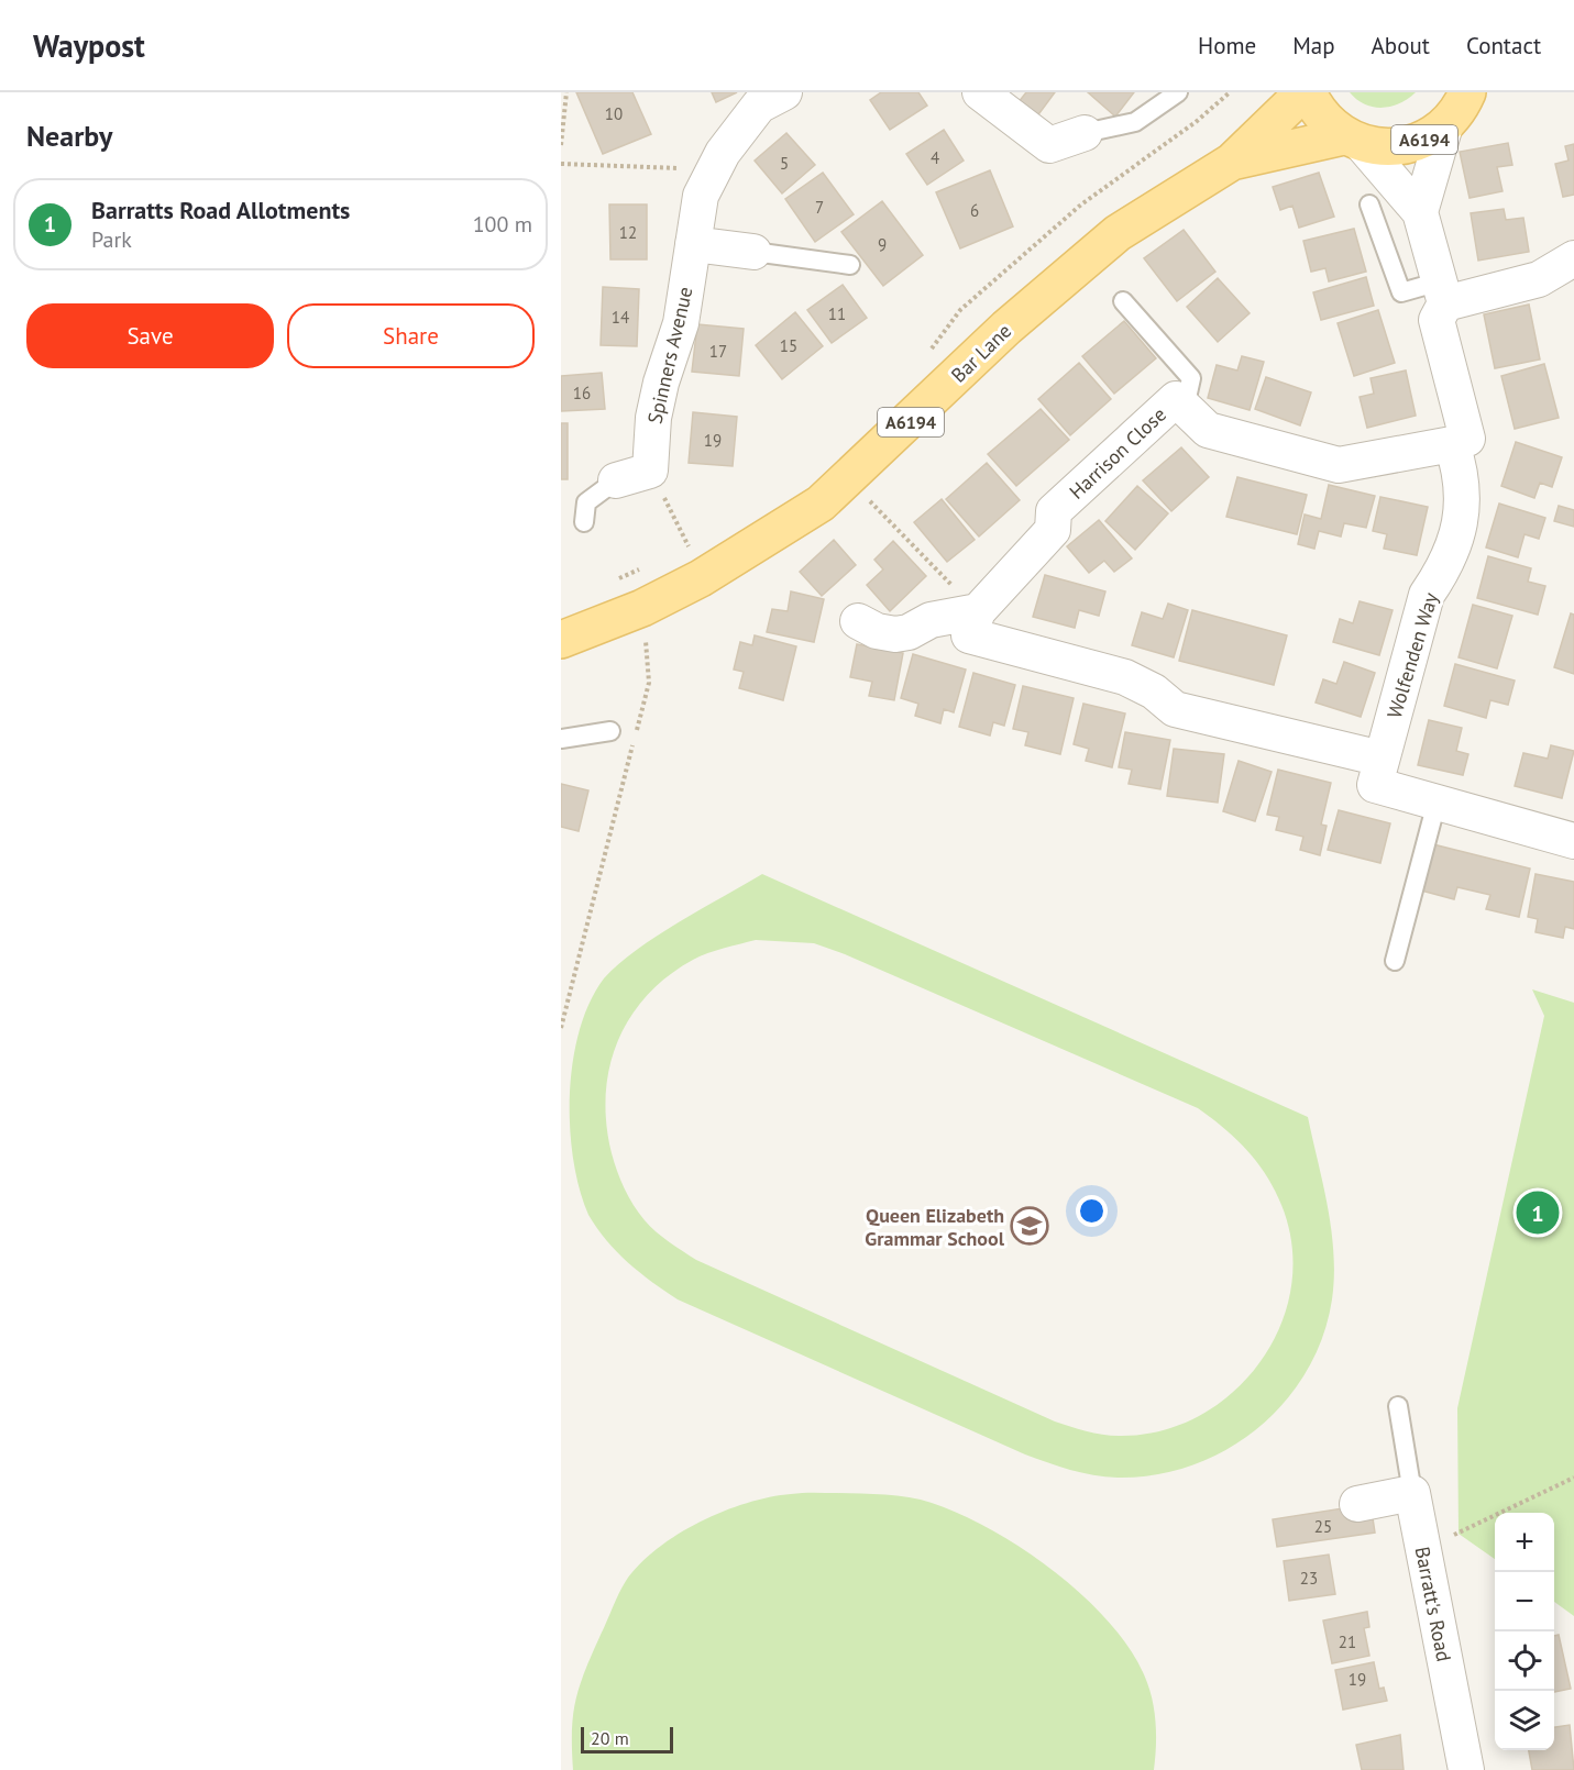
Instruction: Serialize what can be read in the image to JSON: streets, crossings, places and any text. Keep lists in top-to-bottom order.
{
  "streets": {
    "main road": ["A6194", "Bar Lane"],
    "street": [
      "Spinners Avenue",
      "Harrison Close",
      "Wolfenden Way",
      "Barratt's Road"
    ]
  },
  "crossings": [
    ["A6194", "Bar Lane"],
    ["Harrison Close", "Wolfenden Way"]
  ],
  "places": {
    "school or university": ["Queen Elizabeth Grammar School"]
  },
  "house_numbers": [
    "10",
    "4",
    "5",
    "7",
    "6",
    "12",
    "9",
    "11",
    "14",
    "15",
    "17",
    "16",
    "19",
    "25",
    "23",
    "21",
    "19"
  ],
  "scale_bar": "20 m",
  "page": {
    "header": "Waypost",
    "nav": [
      "Home",
      "Map",
      "About",
      "Contact"
    ],
    "heading": "Nearby",
    "list": [
      {
        "mark": "1",
        "name": "Barratts Road Allotments",
        "note": "Park",
        "value": "100 m"
      }
    ],
    "buttons": ["Save", "Share"],
    "pins": "1",
    "map_buttons": ["+", "−"],
    "scale": "20 m"
  }
}
